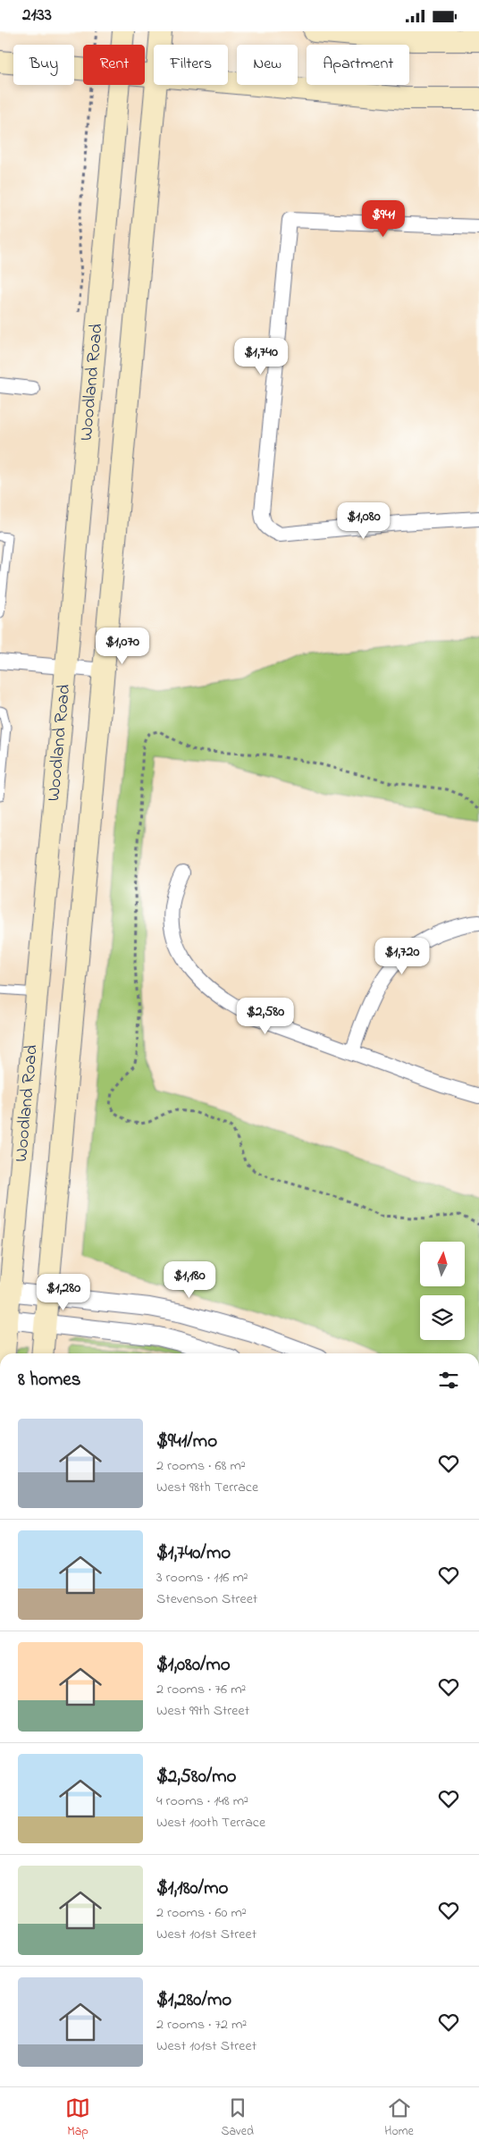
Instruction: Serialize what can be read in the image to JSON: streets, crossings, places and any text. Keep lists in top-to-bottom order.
{
  "streets": {
    "main road": ["Woodland Road"]
  },
  "north": "top",
  "page": {
    "status": "21:33",
    "chip": [
      "Buy",
      "Rent",
      "Filters",
      "New",
      "Apartment"
    ],
    "price": [
      "$941",
      "$1,740",
      "$1,080",
      "$1,070",
      "$1,720",
      "$2,580",
      "$1,180",
      "$1,280"
    ],
    "heading": "8 homes",
    "list": [
      {
        "name": "$941/mo",
        "note": "2 rooms · 68 m² · West 98th Terrace"
      },
      {
        "name": "$1,740/mo",
        "note": "3 rooms · 116 m² · Stevenson Street"
      },
      {
        "name": "$1,080/mo",
        "note": "2 rooms · 76 m² · West 99th Street"
      },
      {
        "name": "$2,580/mo",
        "note": "4 rooms · 148 m² · West 100th Terrace"
      },
      {
        "name": "$1,180/mo",
        "note": "2 rooms · 60 m² · West 101st Street"
      },
      {
        "name": "$1,280/mo",
        "note": "2 rooms · 72 m² · West 101st Street"
      }
    ],
    "tabs": ["Map", "Saved", "Home"]
  }
}
